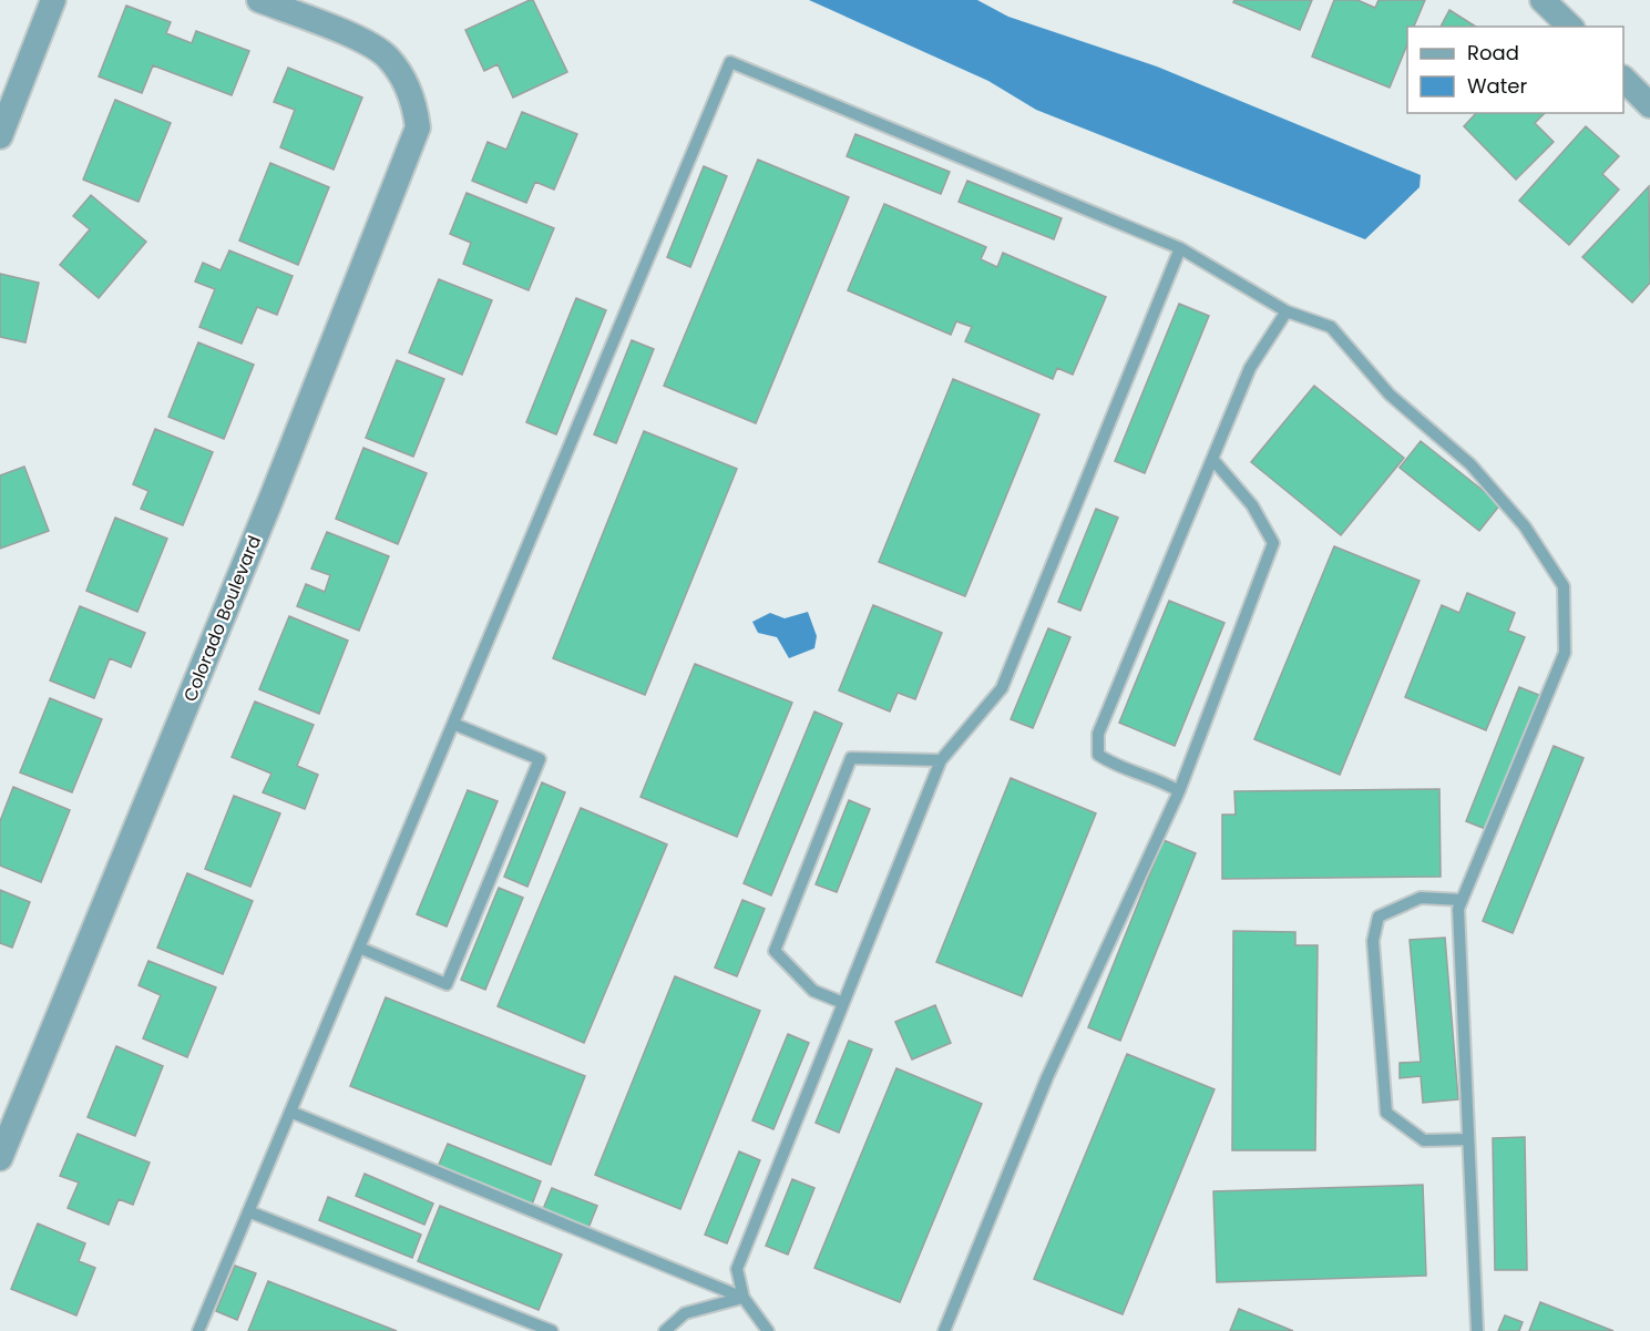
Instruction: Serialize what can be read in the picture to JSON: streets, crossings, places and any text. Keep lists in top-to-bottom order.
{
  "streets": {
    "street": ["Colorado Boulevard"]
  },
  "legend": ["Road", "Water"]
}
